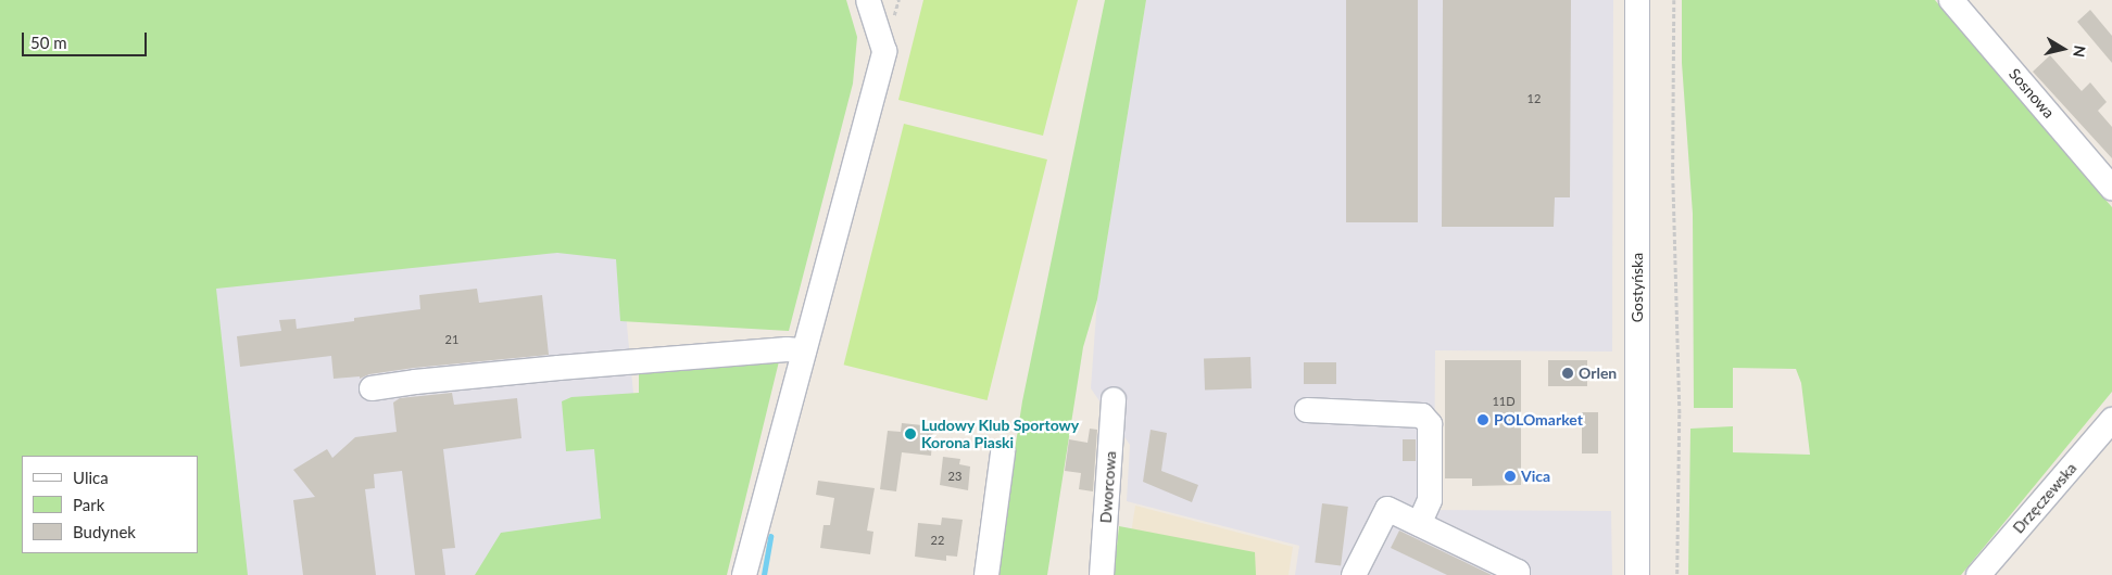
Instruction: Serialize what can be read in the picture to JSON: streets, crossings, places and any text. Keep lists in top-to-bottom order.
{
  "streets": {
    "street": [
      "Sosnowa",
      "Gostyńska",
      "Dworcowa",
      "Drzęczewska"
    ]
  },
  "places": [
    "Orlen",
    "POLOmarket",
    "Ludowy Klub Sportowy Korona Piaski",
    "Vica"
  ],
  "house_numbers": [
    "12",
    "21",
    "11D",
    "23",
    "22"
  ],
  "legend": ["Ulica", "Park", "Budynek"],
  "scale_bar": "50 m",
  "north": "right"
}
